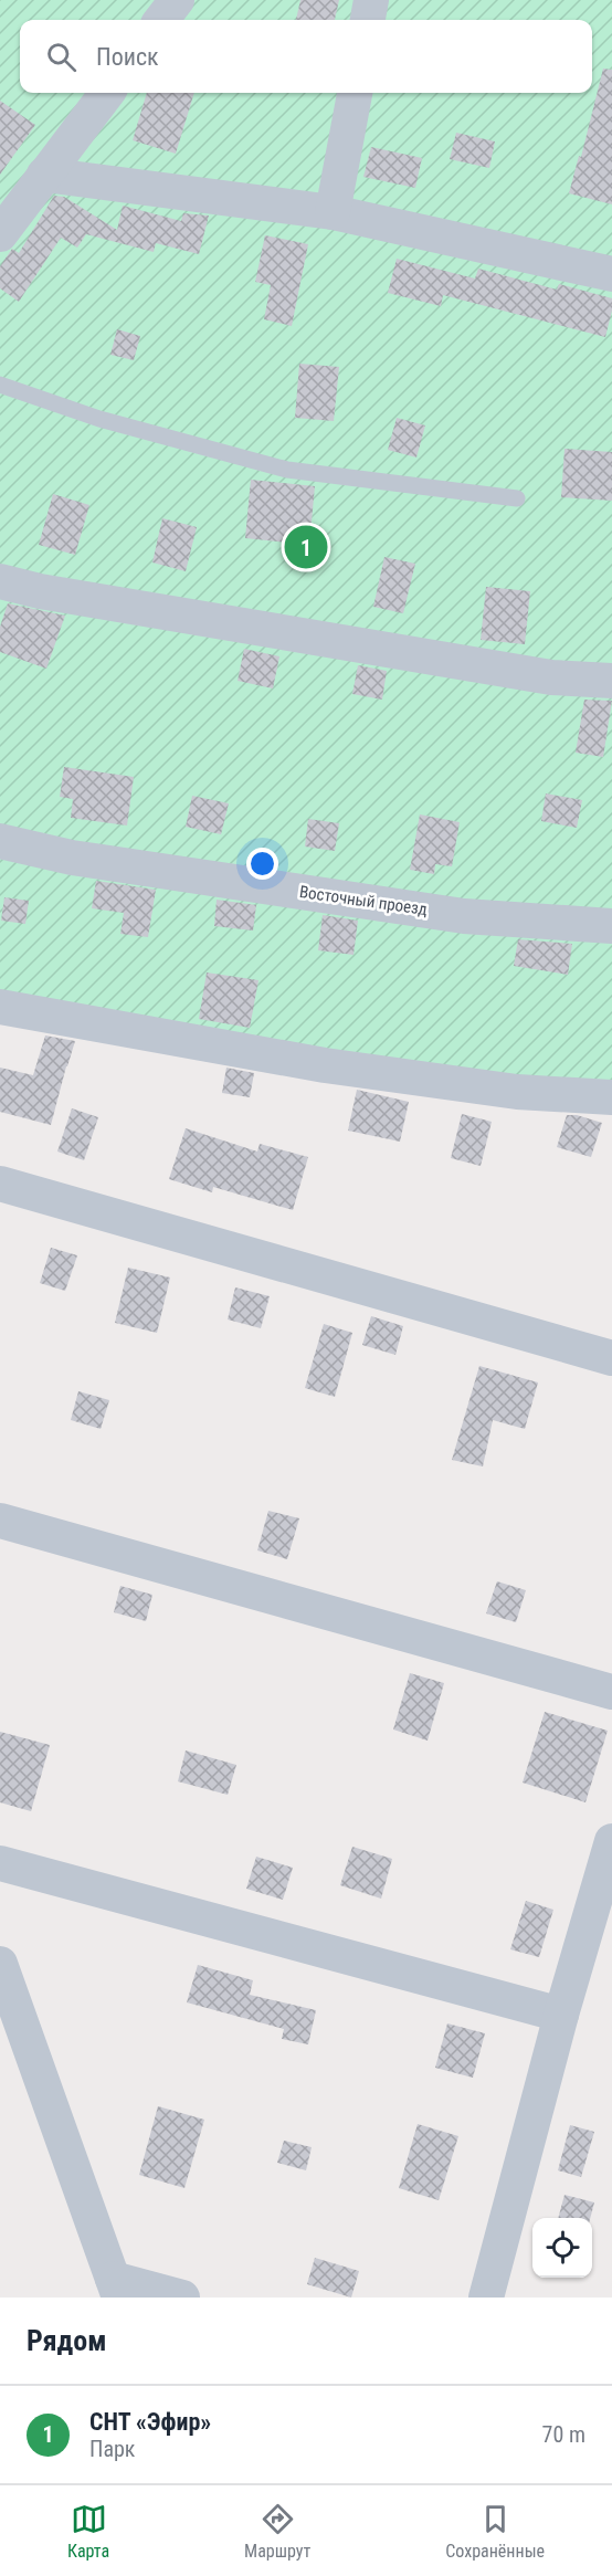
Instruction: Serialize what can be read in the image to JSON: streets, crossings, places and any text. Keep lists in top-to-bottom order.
{
  "streets": {
    "street": ["Восточный проезд"]
  },
  "page": {
    "search": "Поиск",
    "pins": "1",
    "heading": "Рядом",
    "list": [
      {
        "mark": "1",
        "name": "СНТ «Эфир»",
        "note": "Парк",
        "value": "70 m"
      }
    ],
    "nav": ["Карта", "Маршрут", "Сохранённые"]
  }
}
